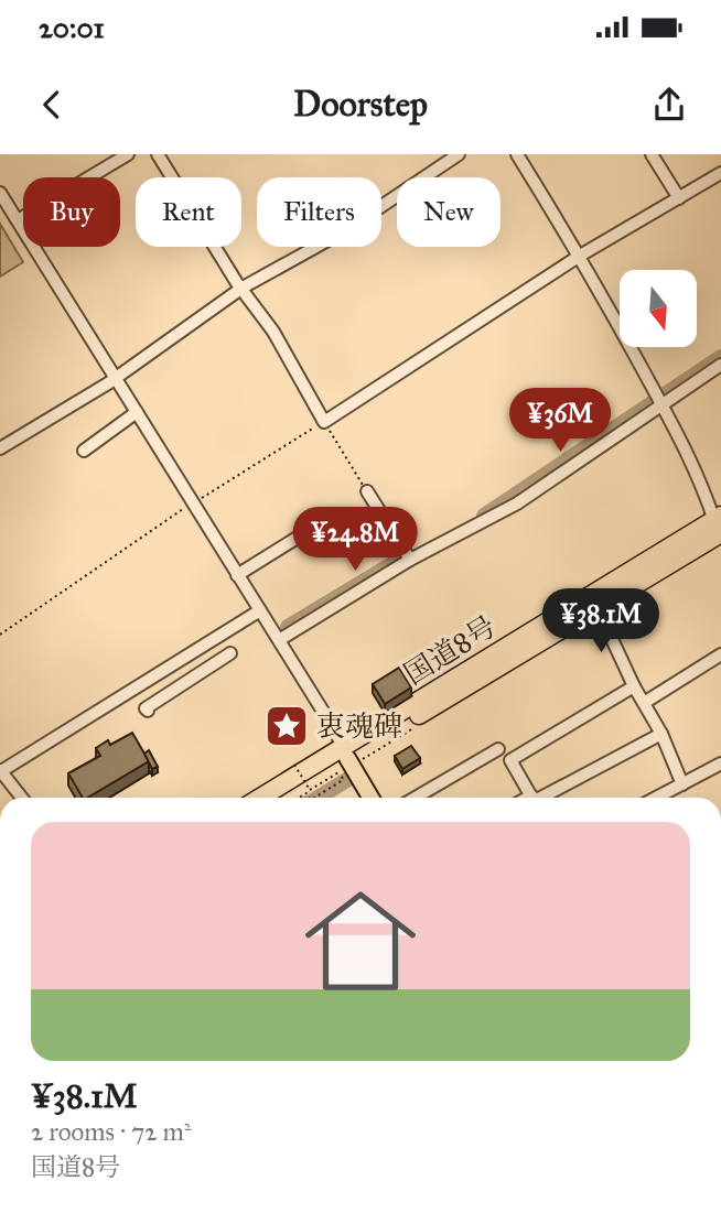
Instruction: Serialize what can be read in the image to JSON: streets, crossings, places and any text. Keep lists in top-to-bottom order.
{
  "streets": {
    "highway": ["国道8号"]
  },
  "places": {
    "place": ["衷魂碑"]
  },
  "north": "bottom",
  "page": {
    "status": "20:01",
    "header": "Doorstep",
    "chip": [
      "Buy",
      "Rent",
      "Filters",
      "New"
    ],
    "price": ["¥36M", "¥24.8M", "¥38.1M"],
    "list": [
      {
        "name": "¥38.1M",
        "note": "2 rooms · 72 m² · 国道8号"
      }
    ]
  }
}
